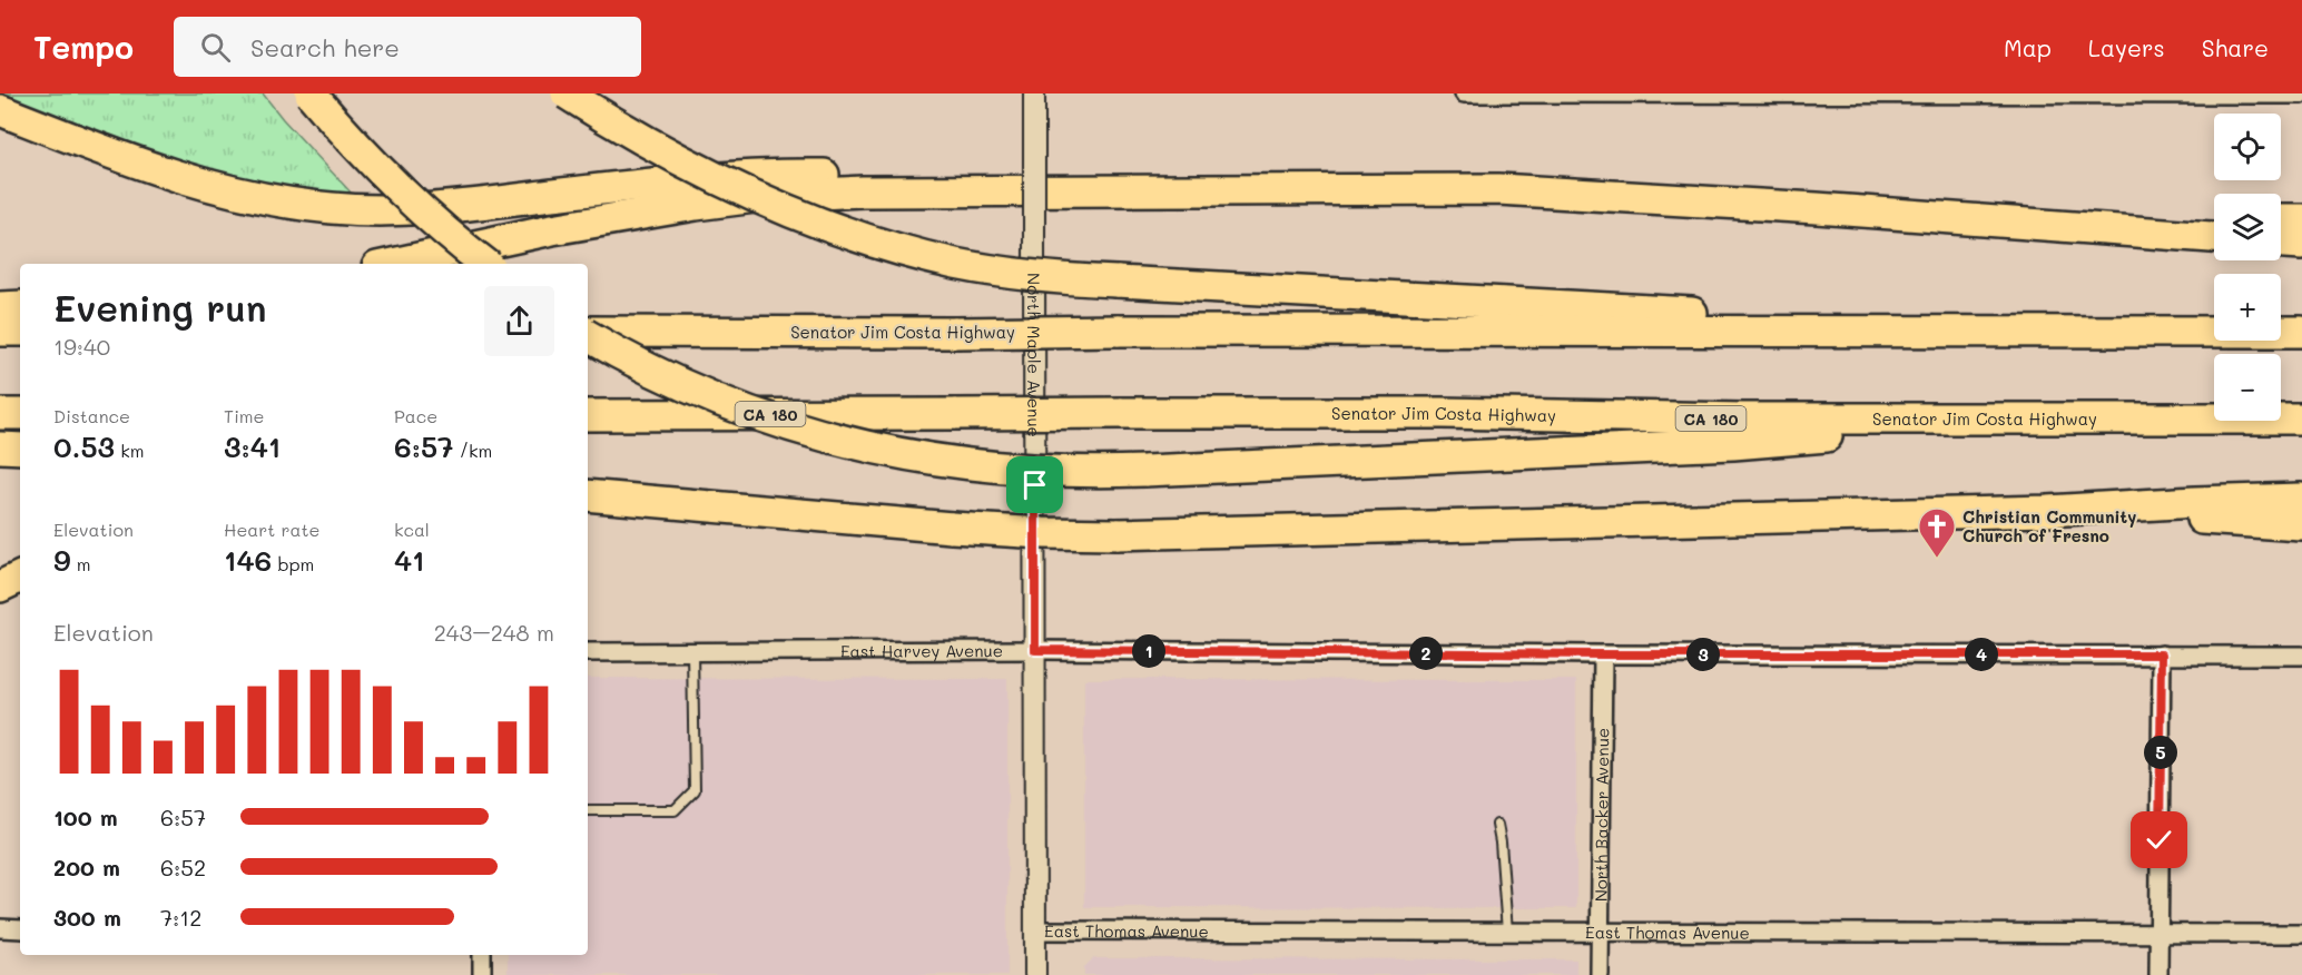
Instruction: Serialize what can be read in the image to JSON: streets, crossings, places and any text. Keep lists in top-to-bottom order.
{
  "streets": {
    "highway": ["Senator Jim Costa Highway", "CA 180"],
    "street": [
      "North Maple Avenue",
      "East Harvey Avenue",
      "North Backer Avenue",
      "East Thomas Avenue"
    ]
  },
  "crossings": [
    ["North Maple Avenue", "East Harvey Avenue"],
    ["North Maple Avenue", "East Thomas Avenue"],
    ["East Harvey Avenue", "North Backer Avenue"],
    ["North Backer Avenue", "East Thomas Avenue"]
  ],
  "places": {
    "church": ["Christian Community Church of Fresno"]
  },
  "page": {
    "header": "Tempo",
    "search": "Search here",
    "nav": ["Map", "Layers", "Share"],
    "map_buttons": ["+", "−"],
    "heading": ["Evening run", "19:40"],
    "stats": [
      ["Distance", "0.53 km"],
      ["Time", "3:41"],
      ["Pace", "6:57 /km"],
      ["Elevation", "9 m"],
      ["Heart rate", "146 bpm"],
      ["kcal", "41"]
    ],
    "chart": ["Elevation", "243–248 m"],
    "pins": [
      "1",
      "2",
      "3",
      "4",
      "5"
    ],
    "list": [
      {
        "name": "100 m",
        "note": "6:57"
      },
      {
        "name": "200 m",
        "note": "6:52"
      },
      {
        "name": "300 m",
        "note": "7:12"
      }
    ]
  }
}
